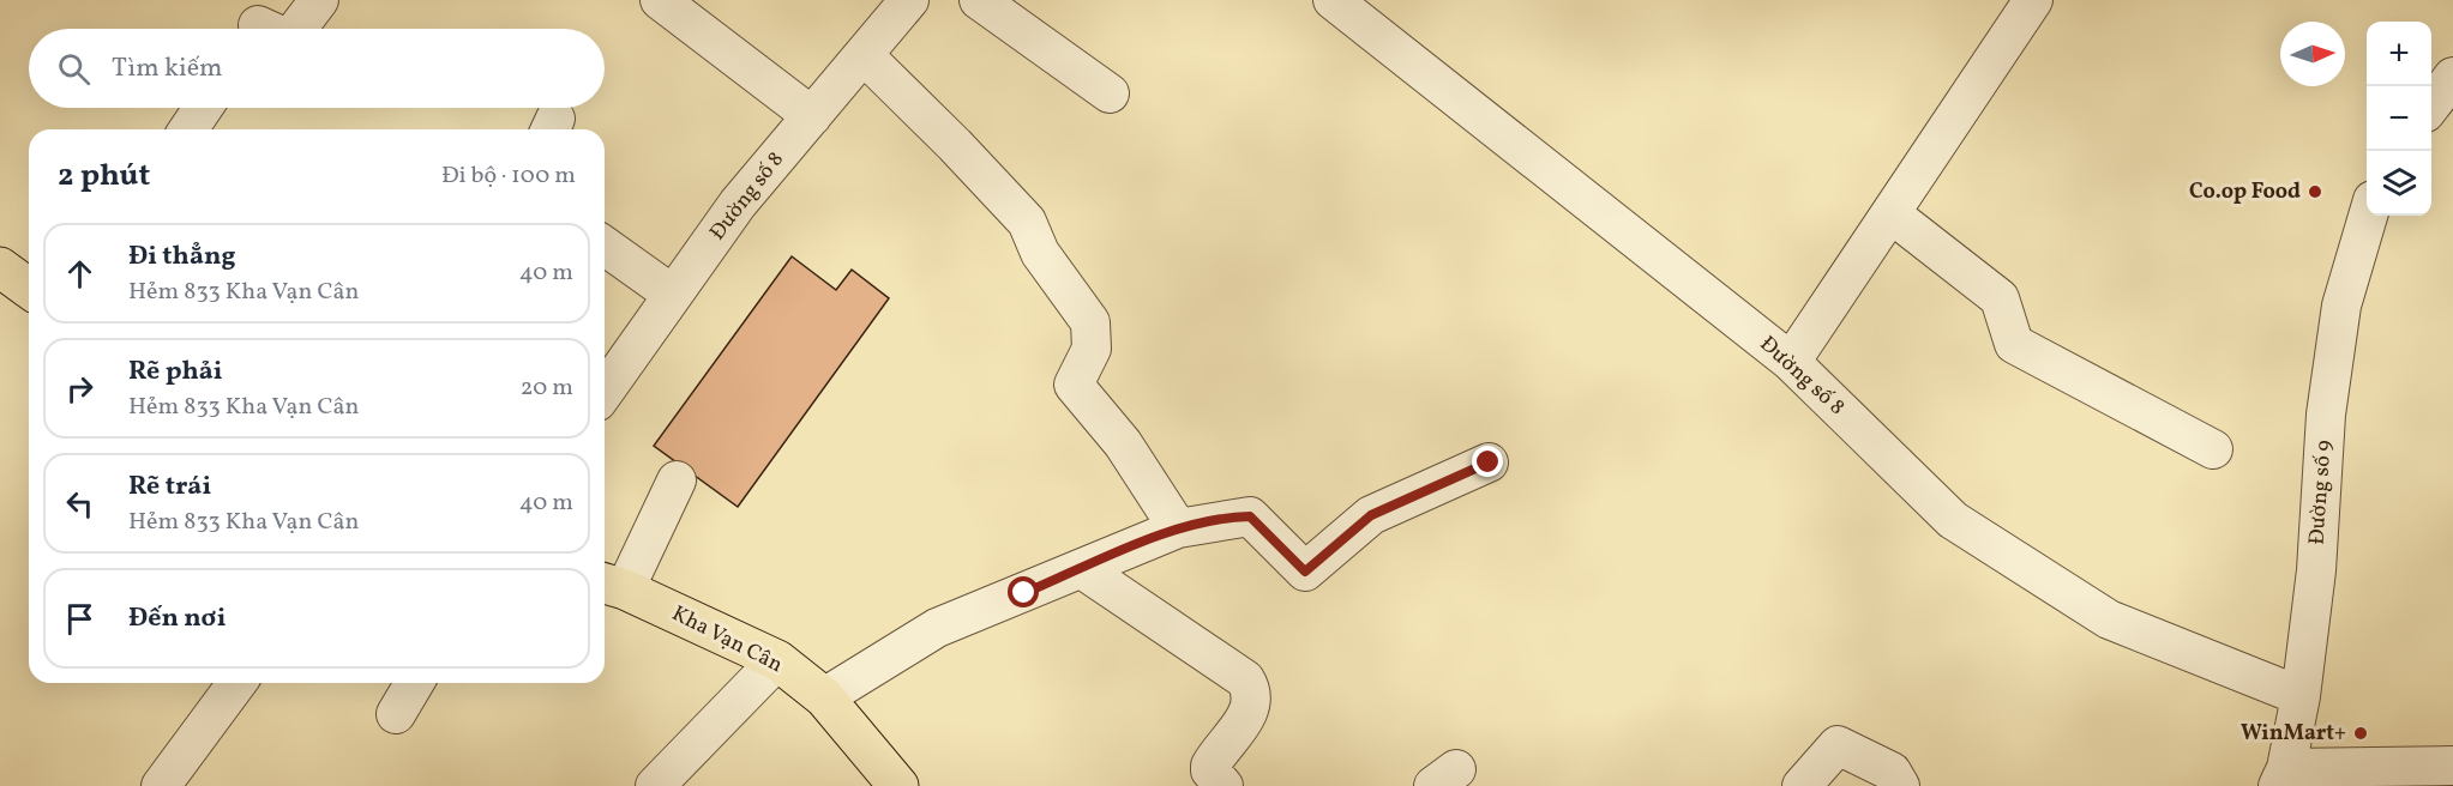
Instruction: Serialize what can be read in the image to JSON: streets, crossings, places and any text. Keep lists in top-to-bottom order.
{
  "streets": {
    "main road": ["Kha Vạn Cân"],
    "street": ["Đường số 8", "Đường số 9"]
  },
  "crossings": [
    ["Đường số 8", "Đường số 9"]
  ],
  "places": ["Co.op Food", "WinMart+"],
  "north": "right",
  "page": {
    "map_buttons": ["+", "−"],
    "search": "Tìm kiếm",
    "heading": ["2 phút", "Đi bộ · 100 m"],
    "list": [
      ["Đi thẳng", "Hẻm 833 Kha Vạn Cân", "40 m"],
      ["Rẽ phải", "Hẻm 833 Kha Vạn Cân", "20 m"],
      ["Rẽ trái", "Hẻm 833 Kha Vạn Cân", "40 m"],
      "Đến nơi"
    ]
  }
}
